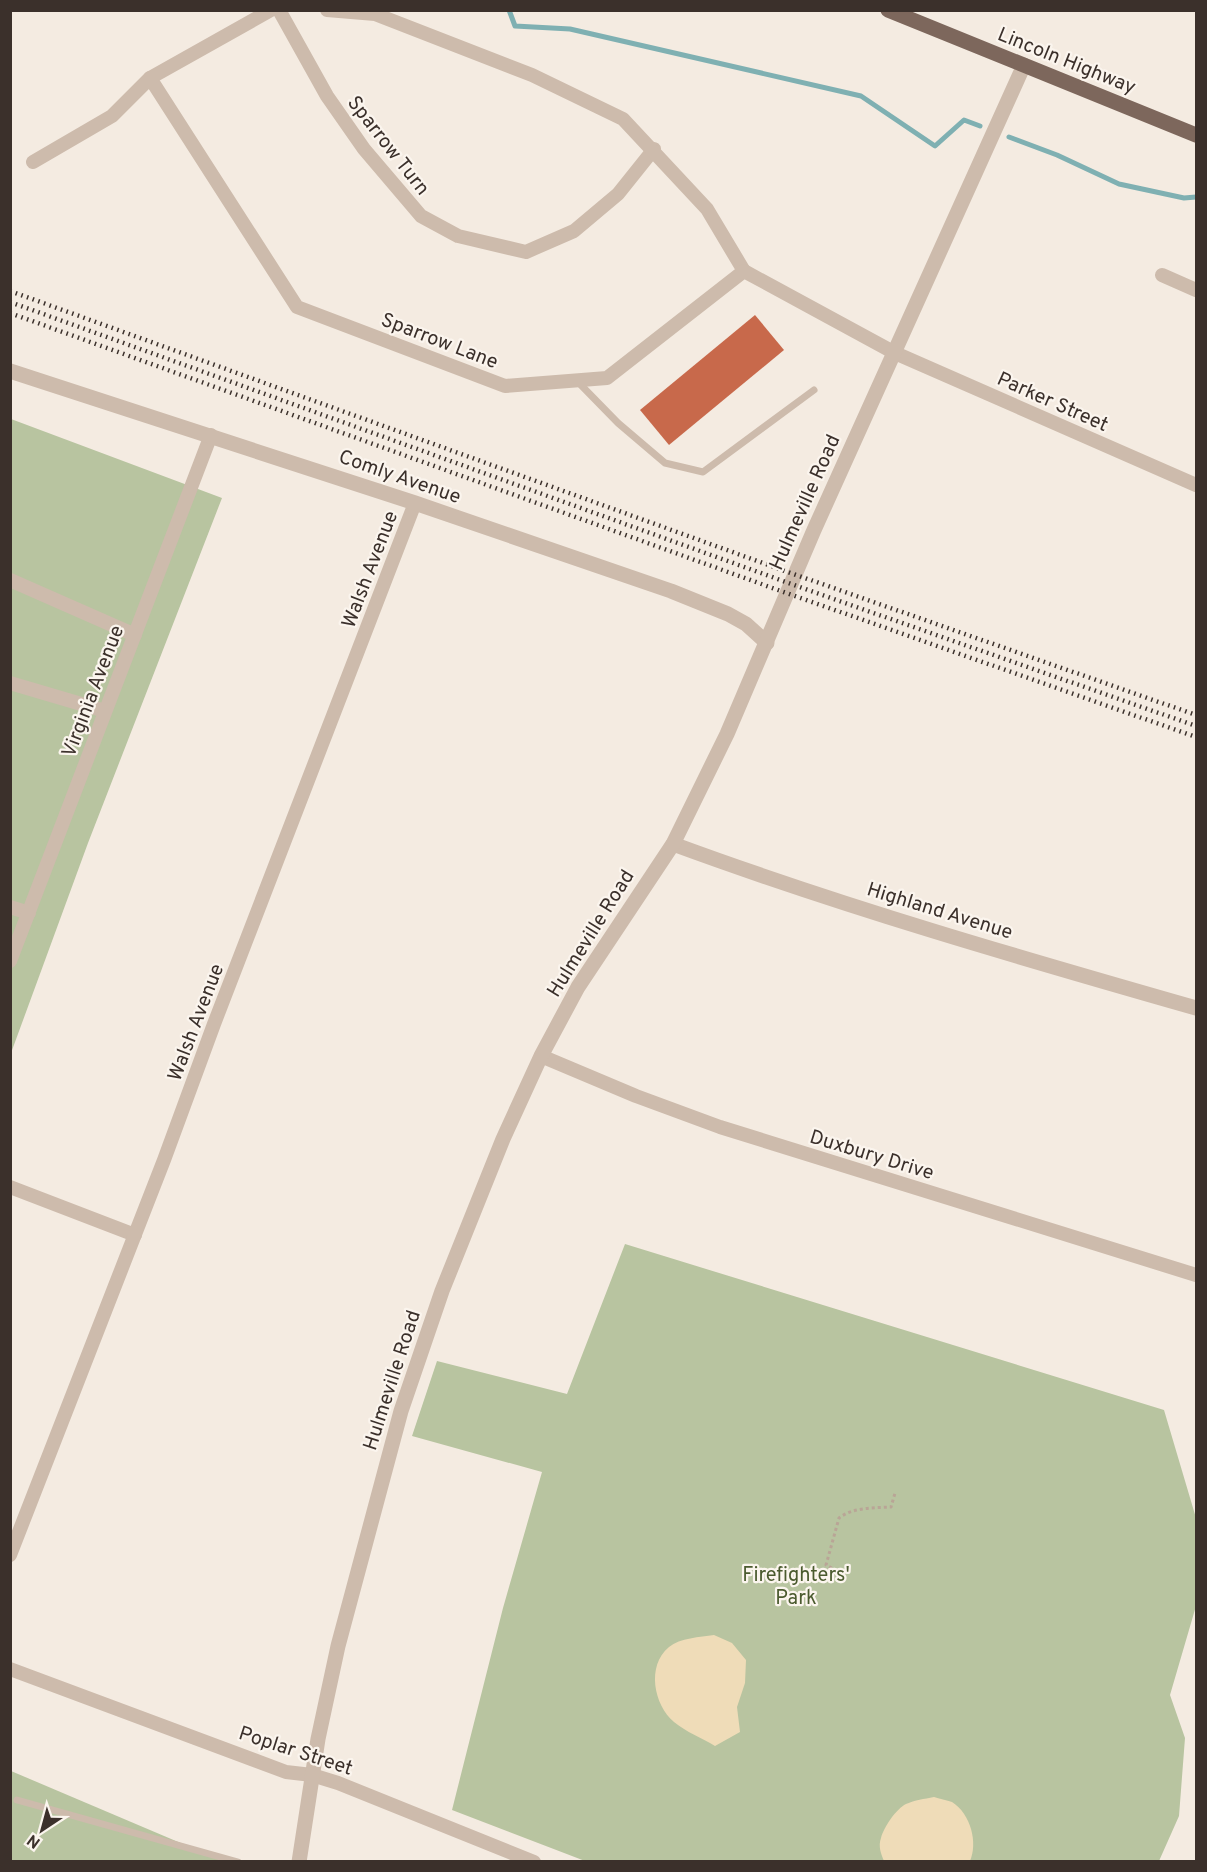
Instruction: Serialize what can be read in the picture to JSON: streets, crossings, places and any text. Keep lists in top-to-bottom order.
{
  "streets": {
    "main road": ["Lincoln Highway"],
    "street": [
      "Sparrow Turn",
      "Sparrow Lane",
      "Parker Street",
      "Comly Avenue",
      "Hulmeville Road",
      "Walsh Avenue",
      "Virginia Avenue",
      "Highland Avenue",
      "Duxbury Drive",
      "Poplar Street"
    ]
  },
  "crossings": [
    ["Lincoln Highway", "Hulmeville Road"],
    ["Parker Street", "Hulmeville Road"],
    ["Comly Avenue", "Hulmeville Road"],
    ["Comly Avenue", "Walsh Avenue"],
    ["Comly Avenue", "Virginia Avenue"],
    ["Hulmeville Road", "Highland Avenue"],
    ["Hulmeville Road", "Duxbury Drive"],
    ["Hulmeville Road", "Poplar Street"]
  ],
  "parks": ["Firefighters' Park"],
  "north": "bottom left"
}
